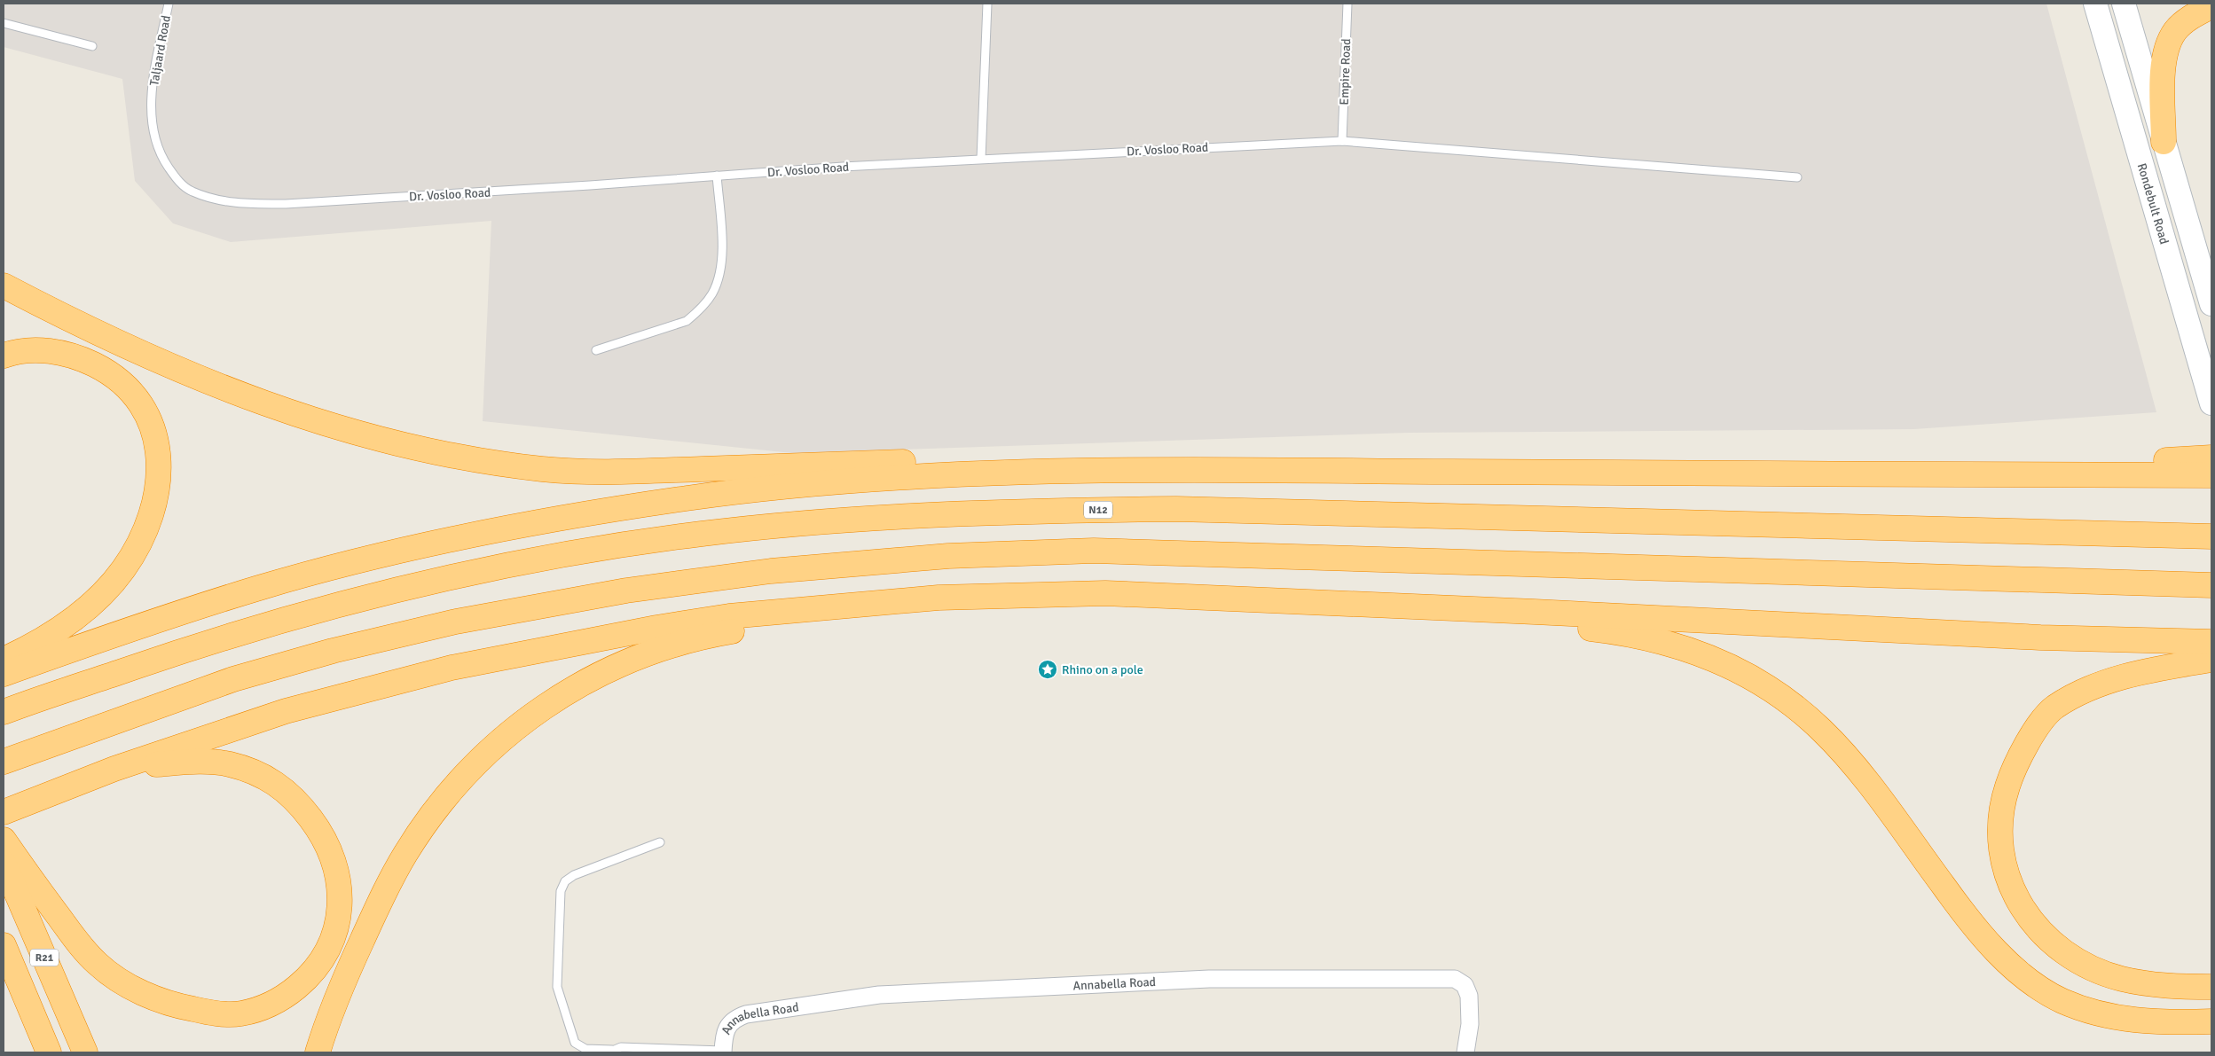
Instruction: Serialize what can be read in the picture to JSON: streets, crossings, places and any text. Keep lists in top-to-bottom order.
{
  "streets": {
    "highway": ["N12", "R21"],
    "main road": ["Rondebult Road"],
    "street": ["Annabella Road"],
    "lane": ["Taljaard Road", "Empire Road", "Dr. Vosloo Road"]
  },
  "crossings": [
    ["Taljaard Road", "Dr. Vosloo Road"],
    ["Empire Road", "Dr. Vosloo Road"]
  ],
  "places": {
    "place": ["Rhino on a pole"]
  }
}
